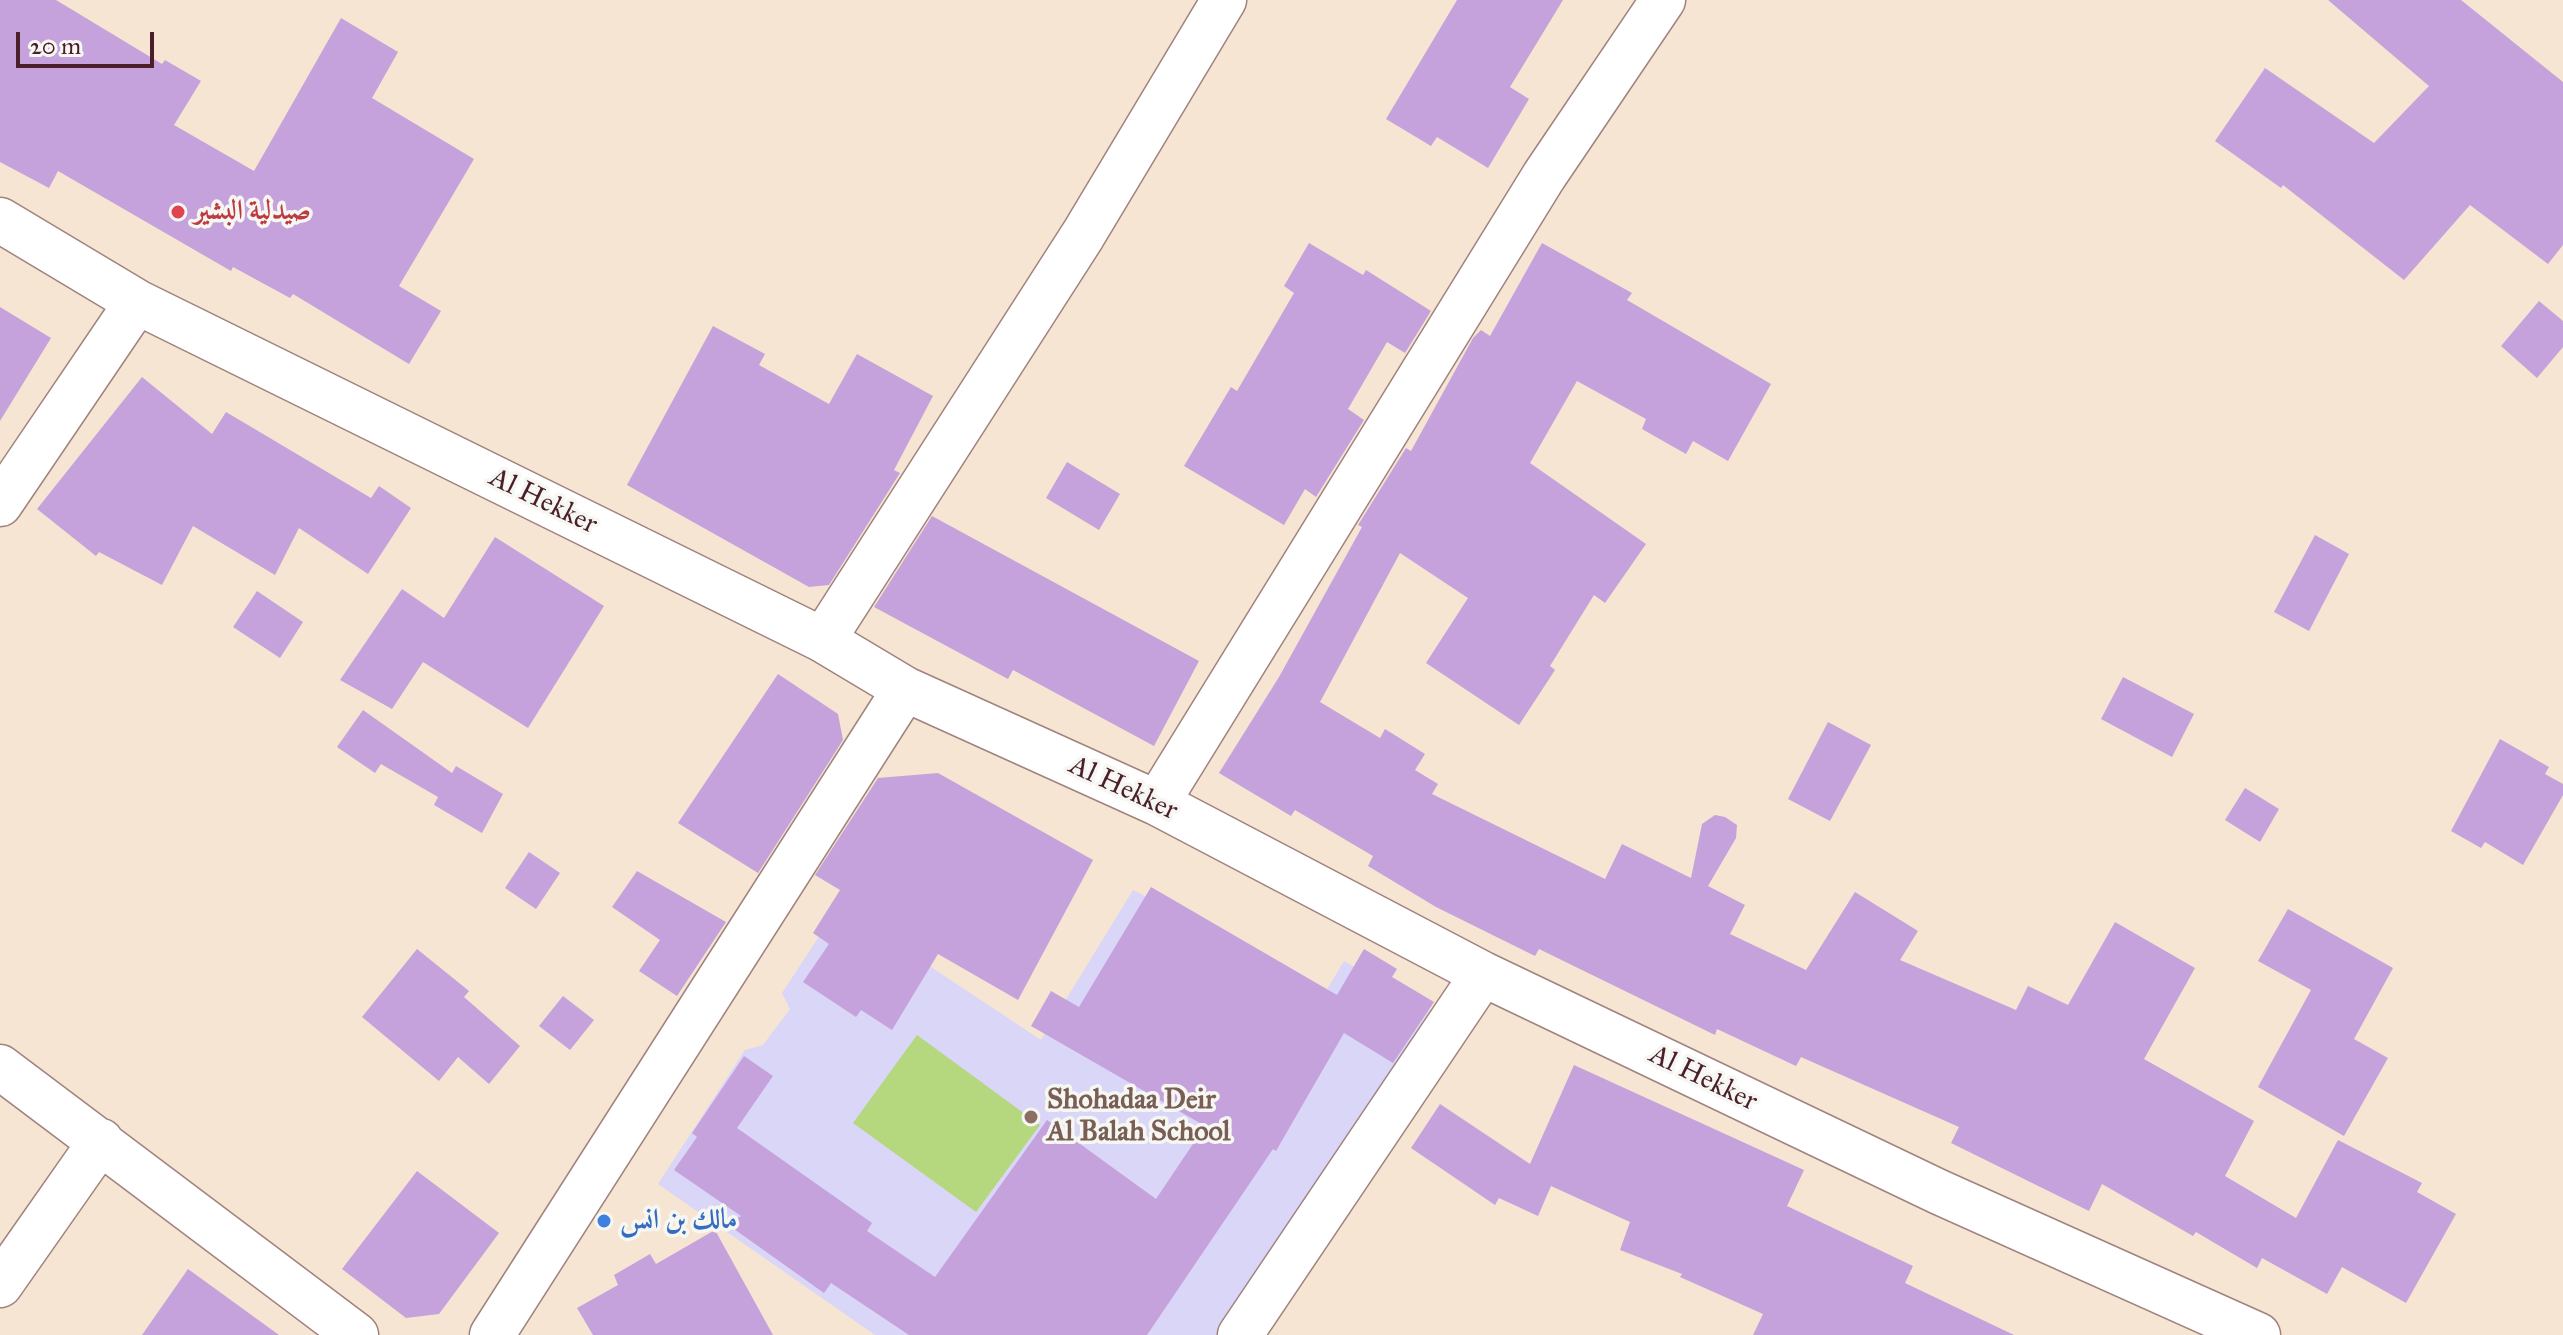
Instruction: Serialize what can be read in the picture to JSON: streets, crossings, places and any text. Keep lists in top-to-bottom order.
{
  "streets": {
    "street": ["Al Hekker"]
  },
  "places": ["صيدلية البشير", "Shohadaa Deir Al Balah School", "مالك بن انس"],
  "scale_bar": "20 m"
}
